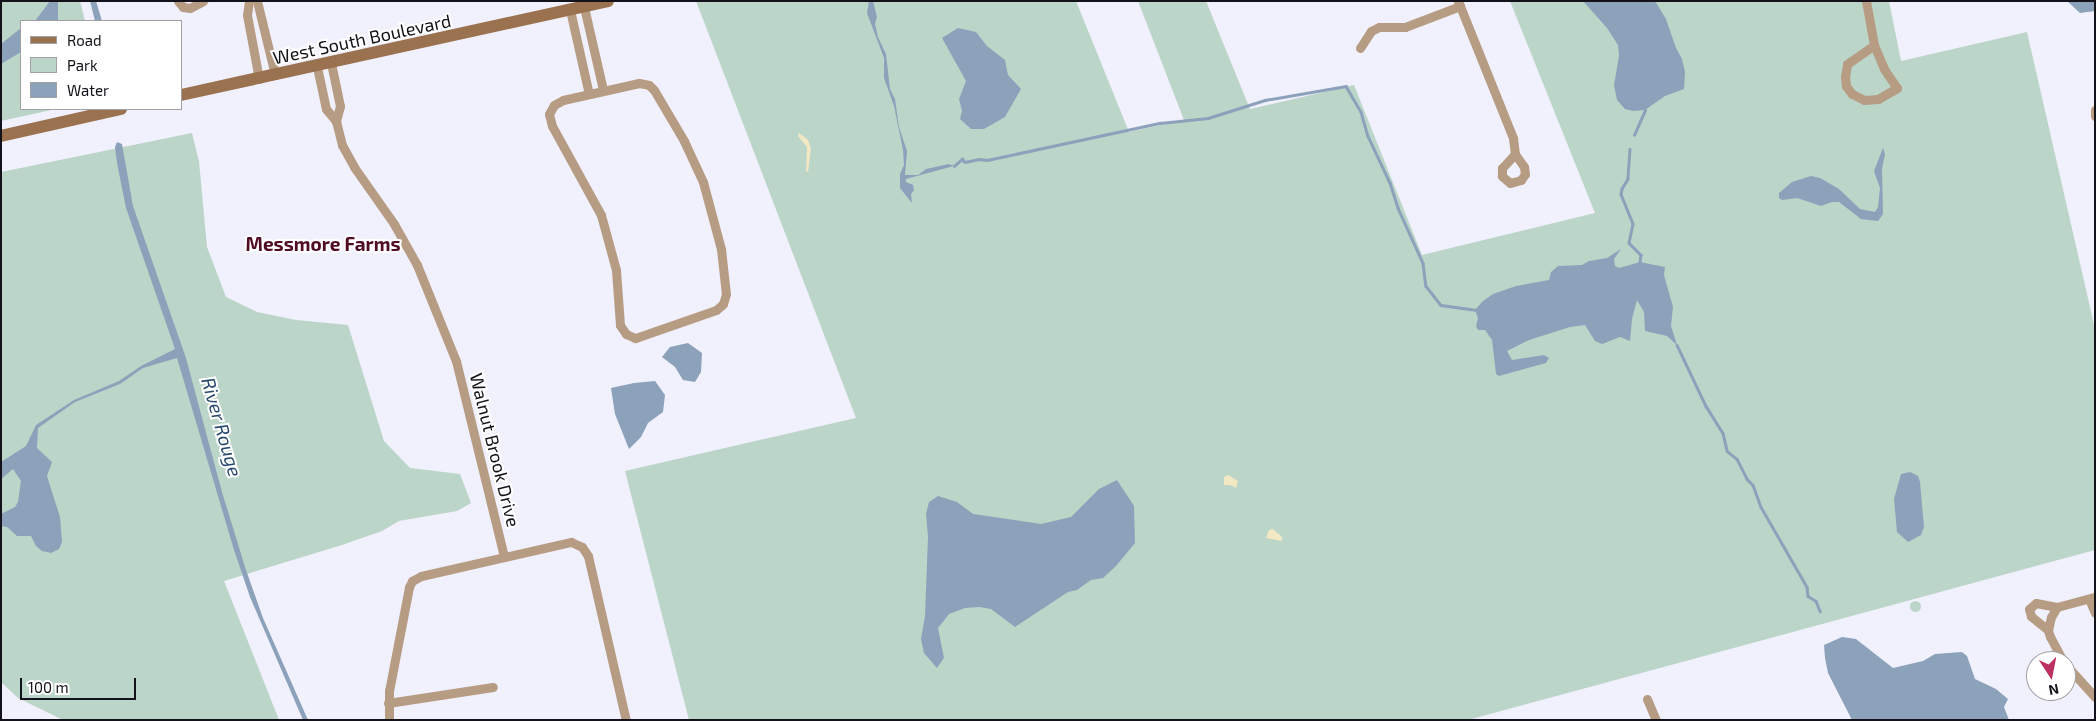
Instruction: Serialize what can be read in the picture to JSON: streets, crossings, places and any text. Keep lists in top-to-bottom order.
{
  "streets": {
    "main road": ["West South Boulevard"],
    "street": ["Walnut Brook Drive"]
  },
  "crossings": [
    ["West South Boulevard", "Walnut Brook Drive"]
  ],
  "districts": ["Messmore Farms"],
  "water": ["River Rouge"],
  "legend": ["Road", "Park", "Water"],
  "scale_bar": "100 m",
  "north": "bottom"
}
